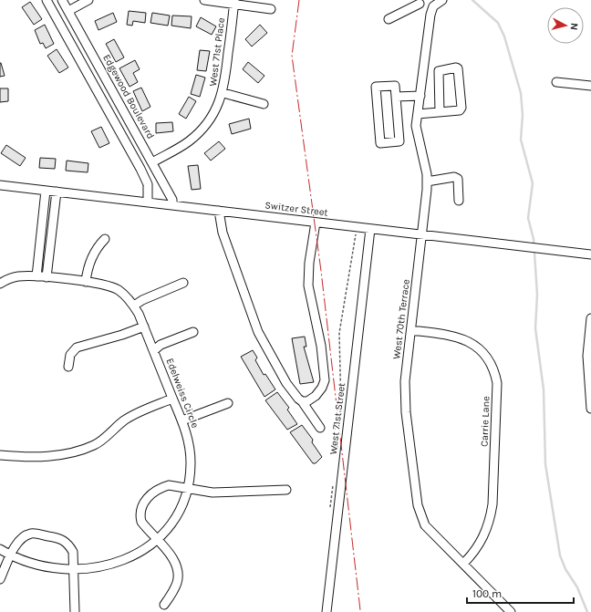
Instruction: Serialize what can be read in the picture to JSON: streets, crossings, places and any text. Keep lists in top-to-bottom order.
{
  "streets": {
    "street": [
      "West 71st Place",
      "Edgewood Boulevard",
      "Switzer Street",
      "West 70th Terrace",
      "Edelweiss Circle",
      "West 71st Street",
      "Carrie Lane"
    ]
  },
  "crossings": [
    ["West 71st Place", "Edgewood Boulevard"],
    ["Edgewood Boulevard", "Switzer Street"],
    ["Switzer Street", "West 70th Terrace"],
    ["Switzer Street", "West 71st Street"],
    ["West 70th Terrace", "Carrie Lane"]
  ],
  "scale_bar": "100 m",
  "north": "right"
}
